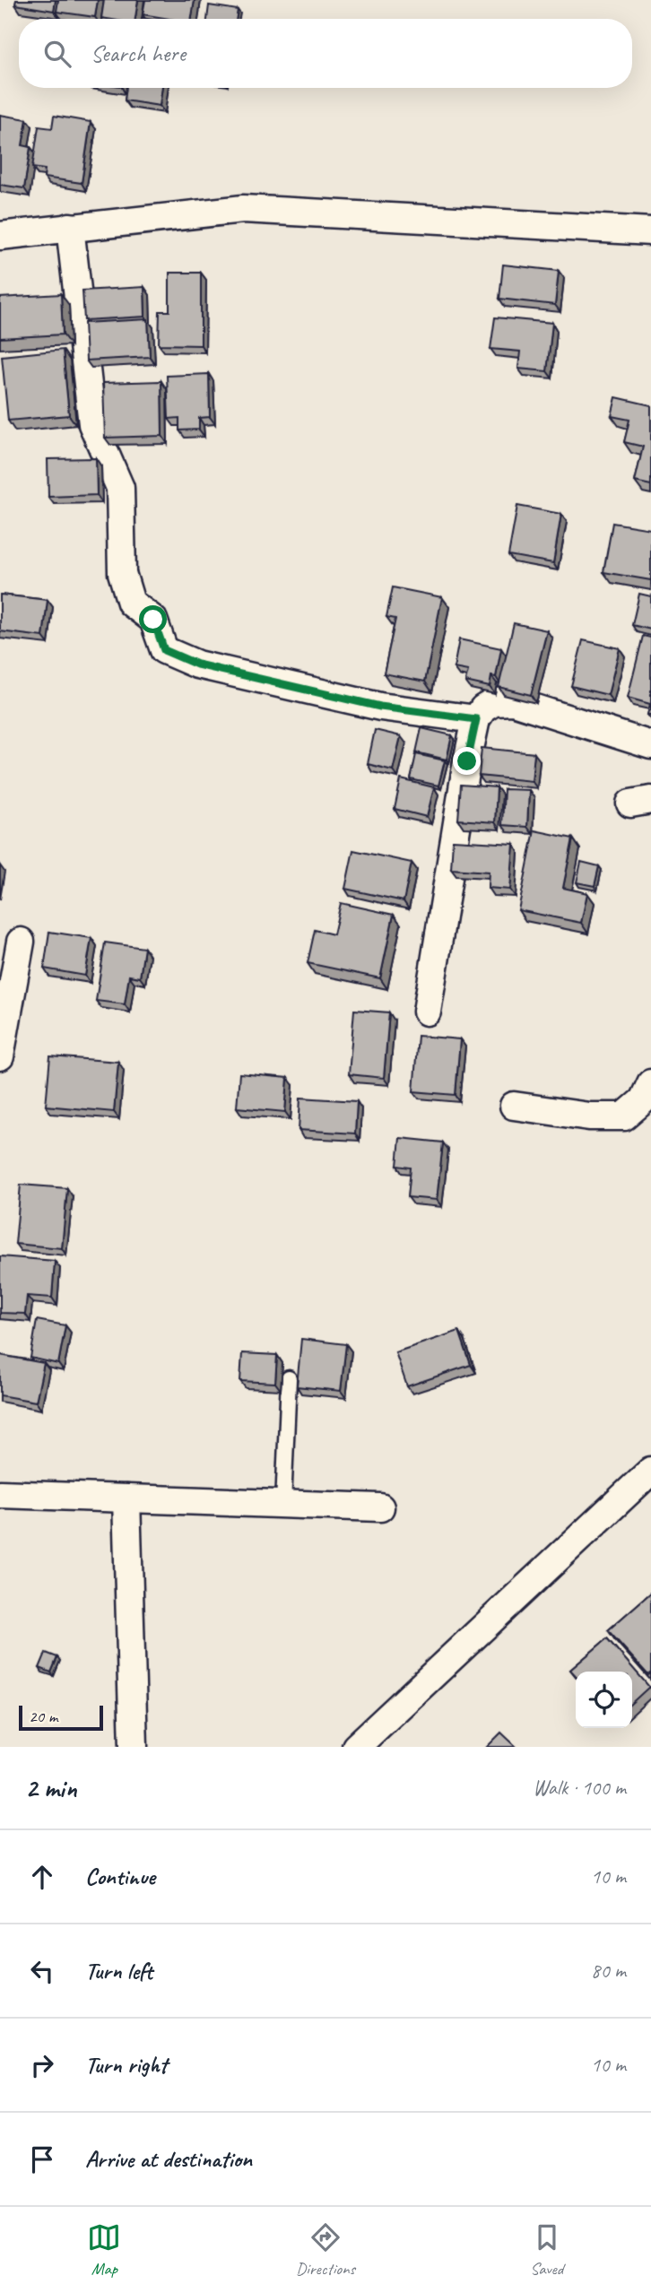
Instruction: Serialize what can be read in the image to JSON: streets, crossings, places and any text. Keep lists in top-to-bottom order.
{
  "scale_bar": "20 m",
  "page": {
    "search": "Search here",
    "scale": "20 m",
    "heading": ["2 min", "Walk · 100 m"],
    "list": [
      ["Continue", "10 m"],
      ["Turn left", "80 m"],
      ["Turn right", "10 m"],
      "Arrive at destination"
    ],
    "nav": ["Map", "Directions", "Saved"]
  }
}
